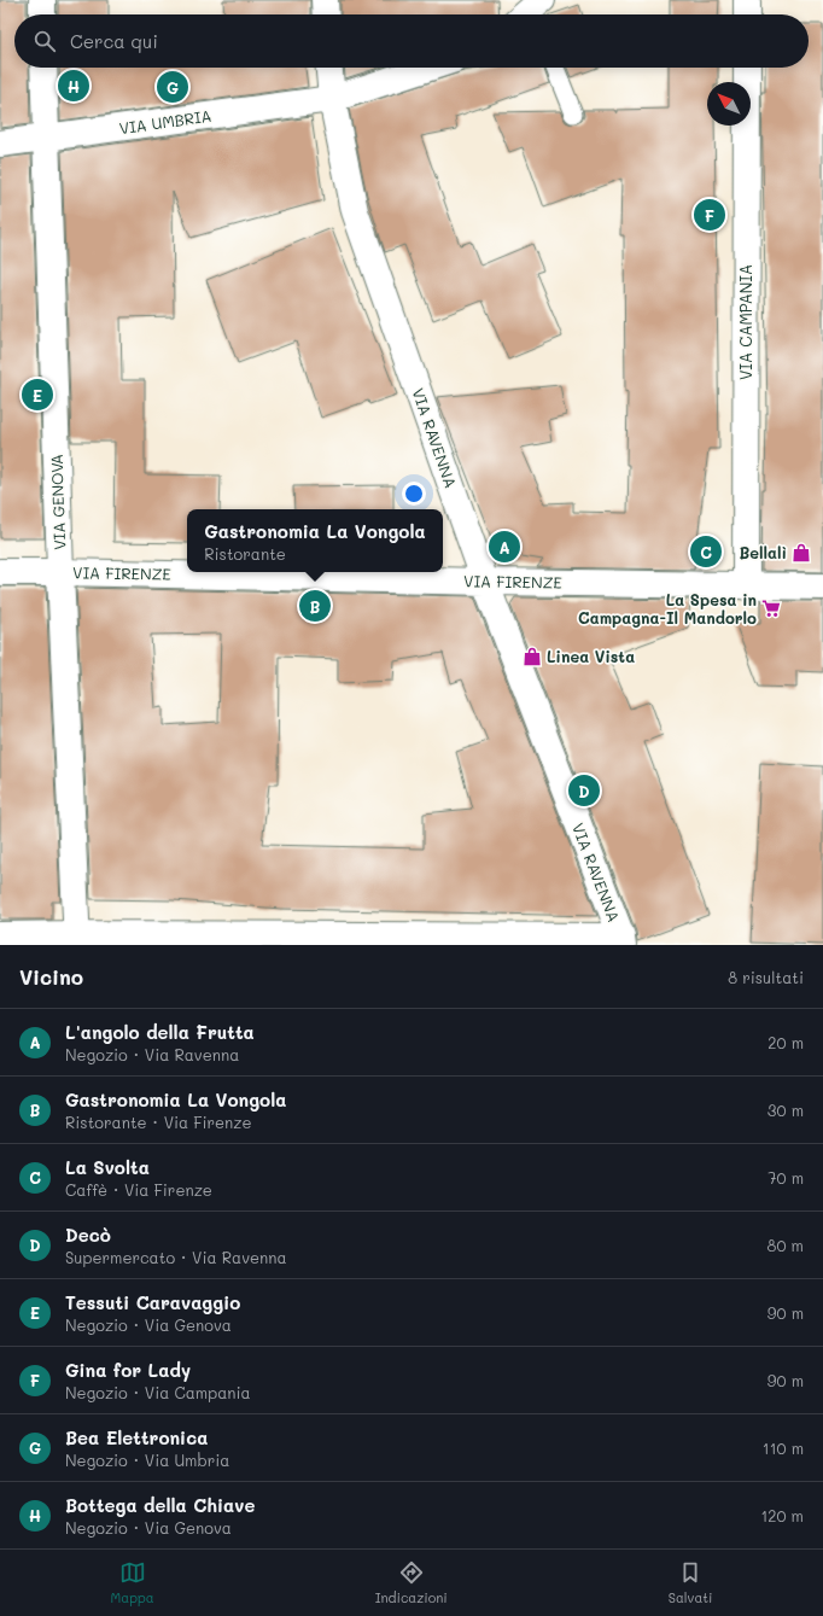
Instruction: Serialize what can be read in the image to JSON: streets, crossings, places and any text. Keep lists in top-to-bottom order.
{
  "streets": {
    "street": [
      "VIA UMBRIA",
      "VIA CAMPANIA",
      "VIA RAVENNA",
      "VIA GENOVA",
      "VIA FIRENZE"
    ]
  },
  "crossings": [
    ["VIA UMBRIA", "VIA RAVENNA"],
    ["VIA UMBRIA", "VIA GENOVA"],
    ["VIA CAMPANIA", "VIA FIRENZE"],
    ["VIA RAVENNA", "VIA FIRENZE"],
    ["VIA GENOVA", "VIA FIRENZE"]
  ],
  "places": {
    "shop": ["Bellalì", "Linea Vista"],
    "supermarket": ["La Spesa in Campagna-Il Mandorlo"]
  },
  "north": "top left",
  "page": {
    "search": "Cerca qui",
    "pins": [
      "H",
      "G",
      "F",
      "E",
      "A",
      "C",
      "B",
      "D"
    ],
    "popup": ["Gastronomia La Vongola", "Ristorante"],
    "heading": ["Vicino", "8 risultati"],
    "list": [
      {
        "mark": "A",
        "name": "L'angolo della Frutta",
        "note": "Negozio · Via Ravenna",
        "value": "20 m"
      },
      {
        "mark": "B",
        "name": "Gastronomia La Vongola",
        "note": "Ristorante · Via Firenze",
        "value": "30 m"
      },
      {
        "mark": "C",
        "name": "La Svolta",
        "note": "Caffè · Via Firenze",
        "value": "70 m"
      },
      {
        "mark": "D",
        "name": "Decò",
        "note": "Supermercato · Via Ravenna",
        "value": "80 m"
      },
      {
        "mark": "E",
        "name": "Tessuti Caravaggio",
        "note": "Negozio · Via Genova",
        "value": "90 m"
      },
      {
        "mark": "F",
        "name": "Gina for Lady",
        "note": "Negozio · Via Campania",
        "value": "90 m"
      },
      {
        "mark": "G",
        "name": "Bea Elettronica",
        "note": "Negozio · Via Umbria",
        "value": "110 m"
      },
      {
        "mark": "H",
        "name": "Bottega della Chiave",
        "note": "Negozio · Via Genova",
        "value": "120 m"
      }
    ],
    "nav": ["Mappa", "Indicazioni", "Salvati"]
  }
}
